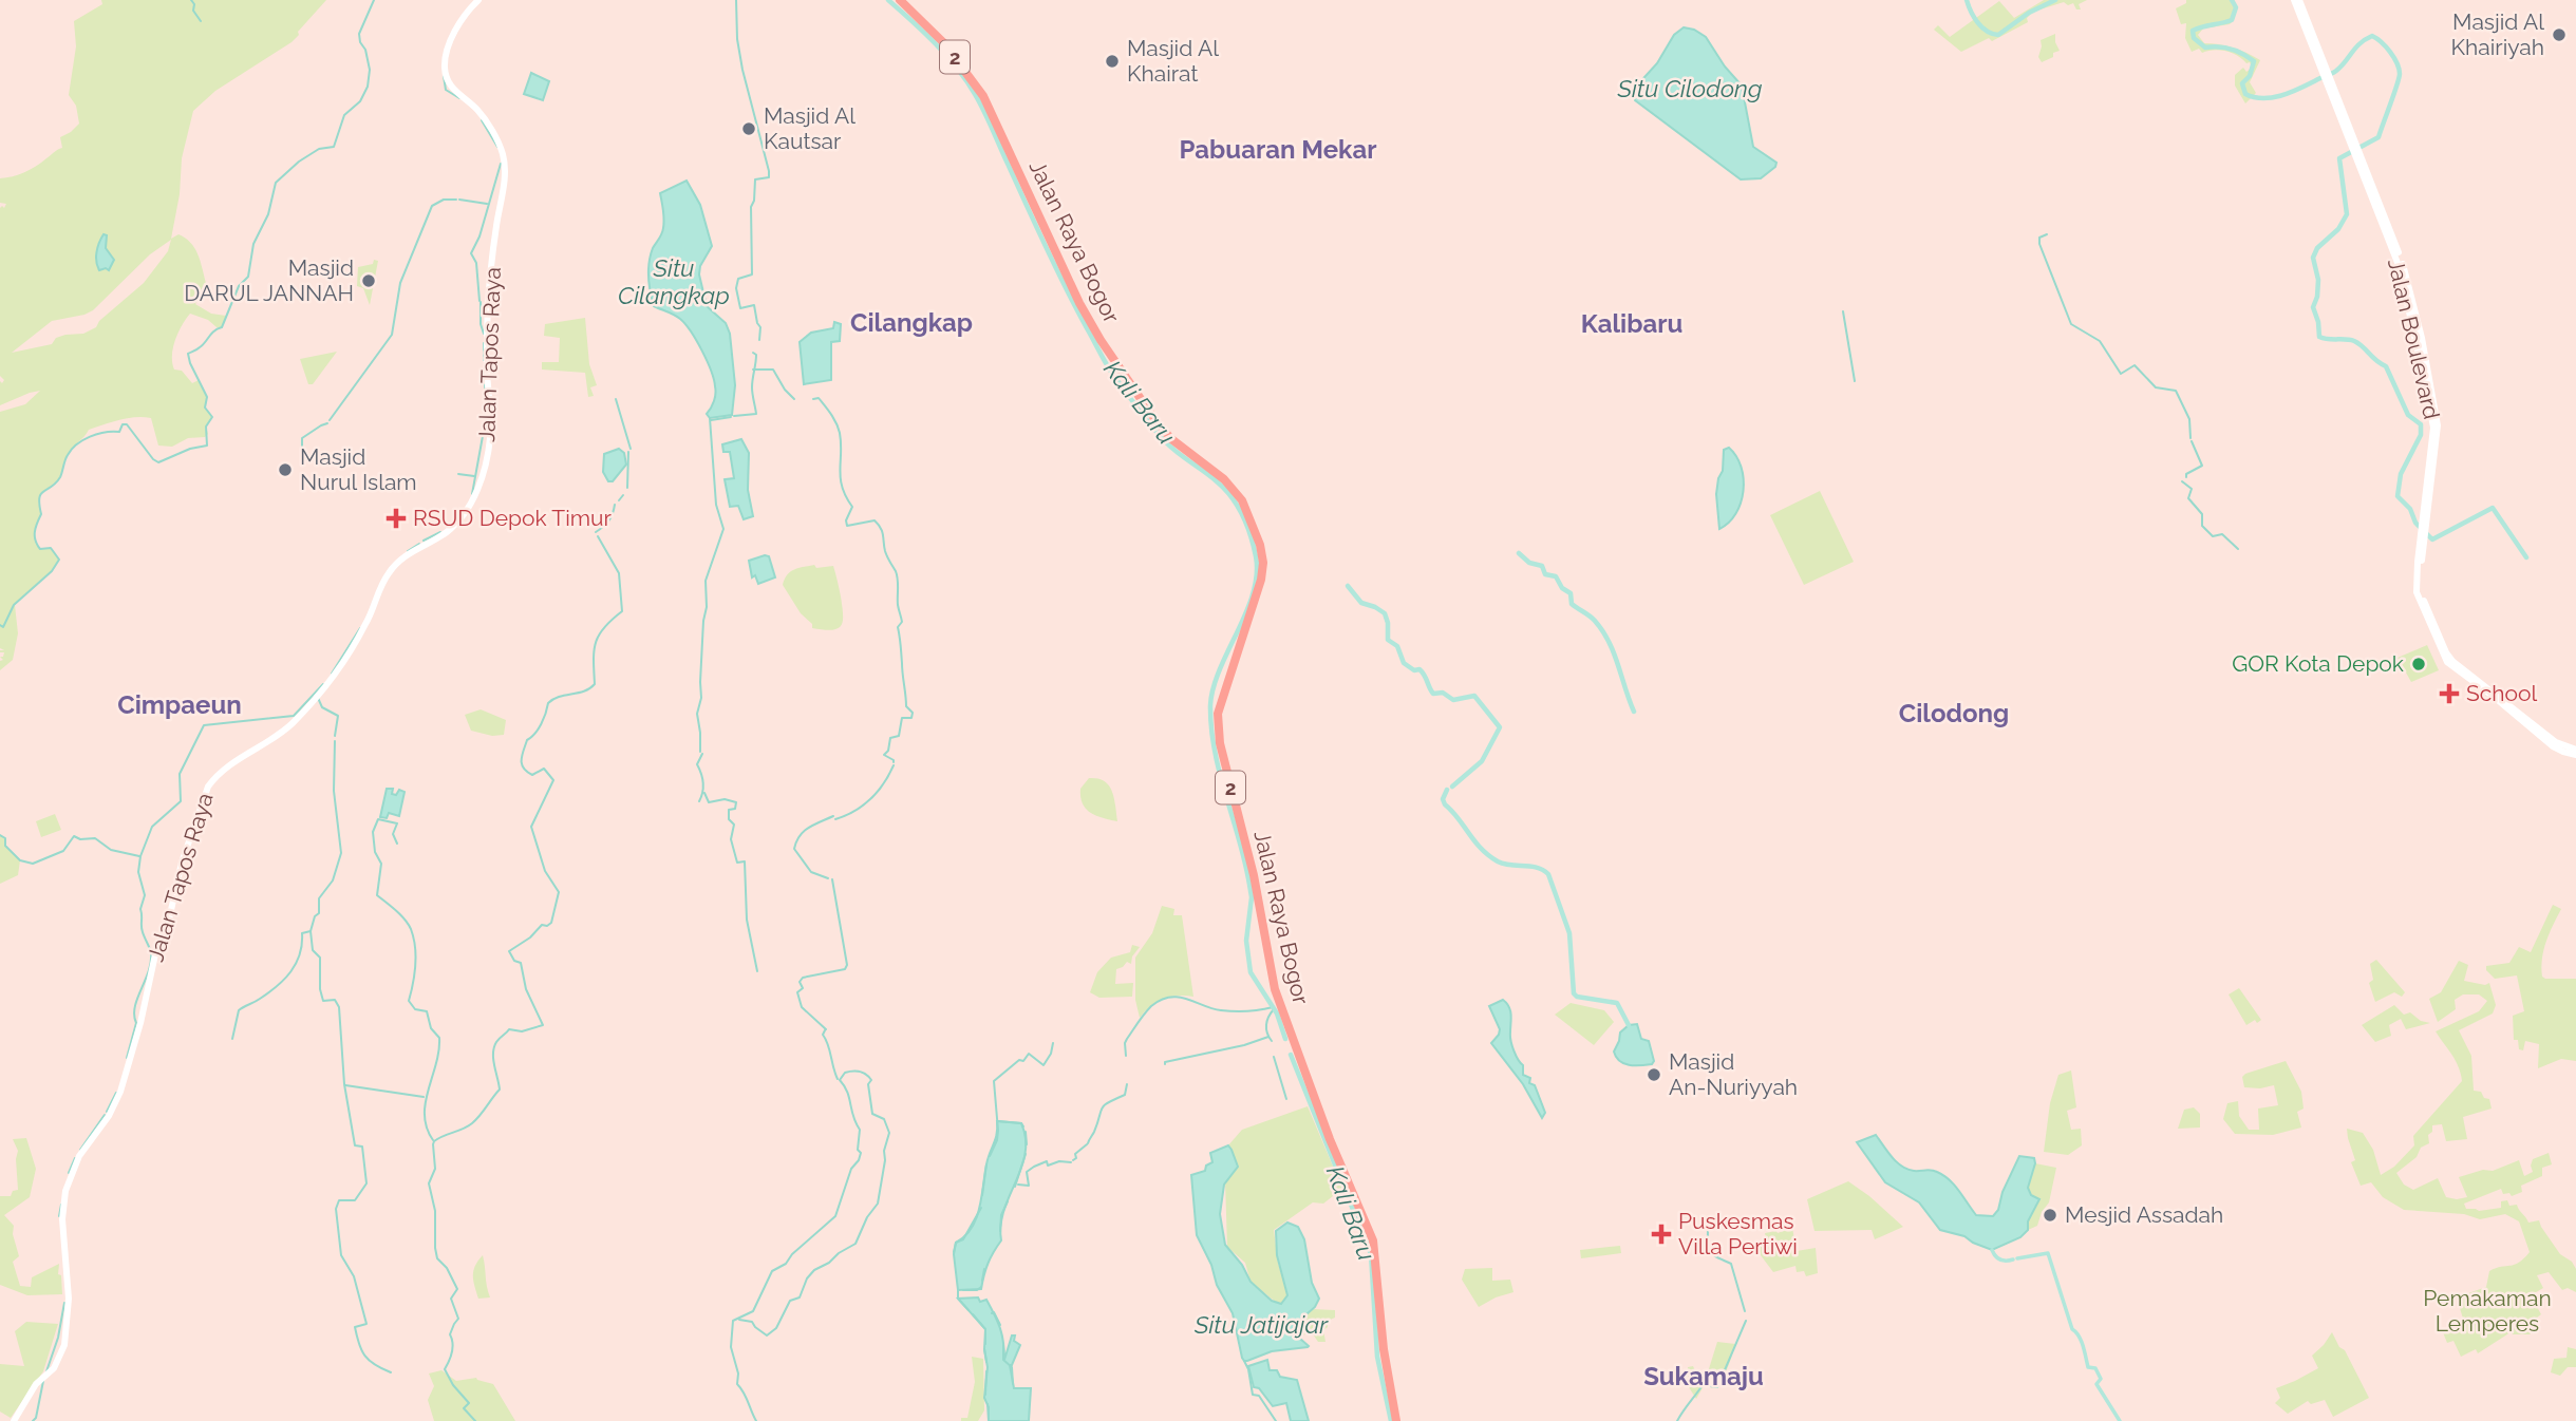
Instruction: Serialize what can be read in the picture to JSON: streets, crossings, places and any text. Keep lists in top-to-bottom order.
{
  "streets": {
    "highway": ["2", "Jalan Raya Bogor"],
    "main road": ["Jalan Boulevard", "Jalan Tapos Raya"]
  },
  "districts": [
    "Pabuaran Mekar",
    "Cilangkap",
    "Kalibaru",
    "Cimpaeun",
    "Cilodong",
    "Sukamaju"
  ],
  "water": [
    "Situ Cilodong",
    "Situ Cilangkap",
    "Kali Baru",
    "Situ Jatijajar"
  ],
  "parks": ["Pemakaman Lemperes"],
  "places": {
    "other": [
      "Masjid Al Khairiyah",
      "Masjid Al Khairat",
      "Masjid Al Kautsar",
      "Masjid DARUL JANNAH",
      "Masjid Nurul Islam",
      "GOR Kota Depok",
      "Masjid An-Nuriyyah",
      "Mesjid Assadah"
    ],
    "health": ["RSUD Depok Timur", "School", "Puskesmas Villa Pertiwi"]
  }
}
